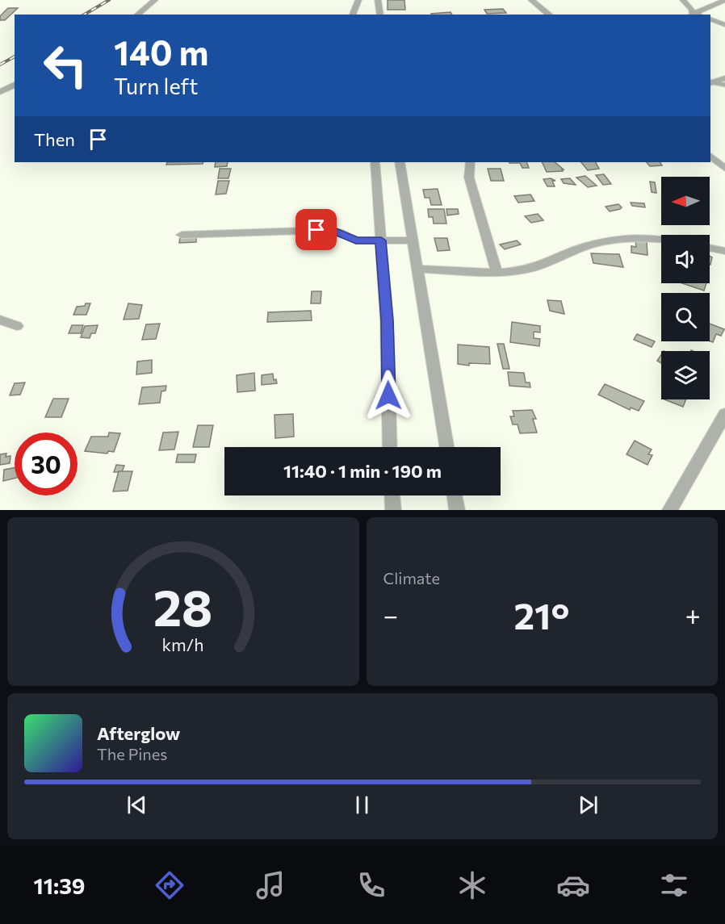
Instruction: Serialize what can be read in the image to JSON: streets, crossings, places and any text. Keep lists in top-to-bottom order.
{
  "north": "left",
  "page": {
    "turn": ["140 m", "Turn left"],
    "then": "Then",
    "limit": "30",
    "trip": "11:40 · 1 min · 190 m",
    "tile": "Climate",
    "heat": ["−", "21°", "+"],
    "song": ["Afterglow", "The Pines"],
    "tabs": "11:39",
    "gauge": ["28", "km/h"]
  }
}
